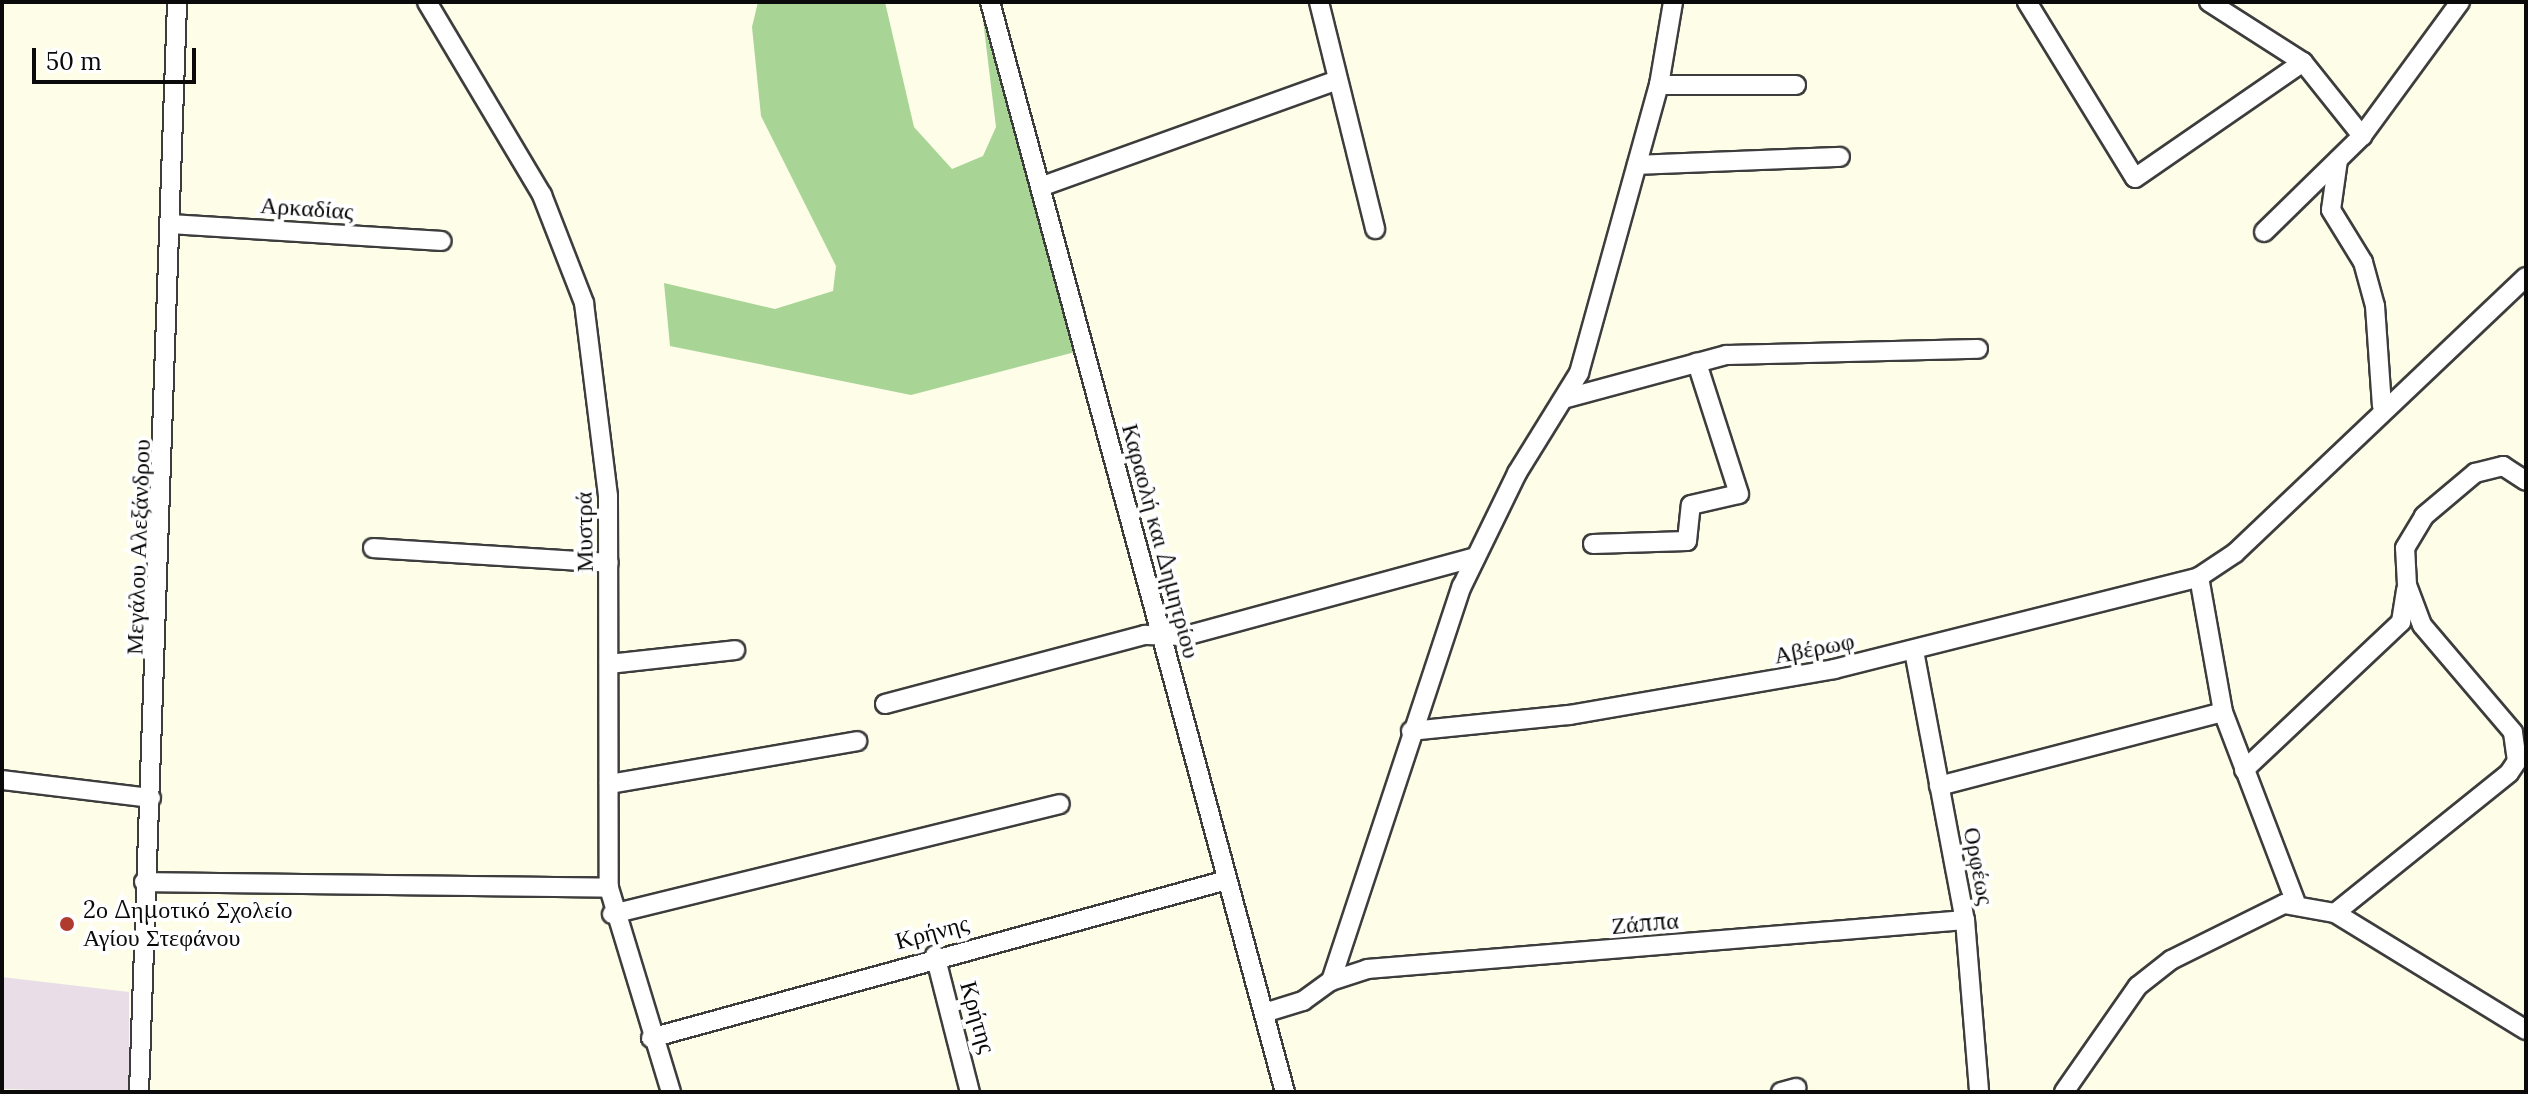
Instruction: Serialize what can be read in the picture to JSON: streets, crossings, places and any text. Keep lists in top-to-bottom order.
{
  "streets": {
    "street": [
      "Αρκαδίας",
      "Μυστρά",
      "Καραολή και Δημητρίου",
      "Μεγάλου Αλεξάνδρου",
      "Αβέρωφ",
      "Ορφέως",
      "Ζάππα",
      "Κρήνης",
      "Κρήτης"
    ]
  },
  "crossings": [
    ["Αρκαδίας", "Μεγάλου Αλεξάνδρου"],
    ["Μυστρά", "Κρήνης"],
    ["Καραολή και Δημητρίου", "Ζάππα"],
    ["Καραολή και Δημητρίου", "Κρήνης"],
    ["Αβέρωφ", "Ορφέως"],
    ["Ορφέως", "Ζάππα"],
    ["Κρήνης", "Κρήτης"]
  ],
  "places": ["2ο Δημοτικό Σχολείο Αγίου Στεφάνου"],
  "scale_bar": "50 m"
}
